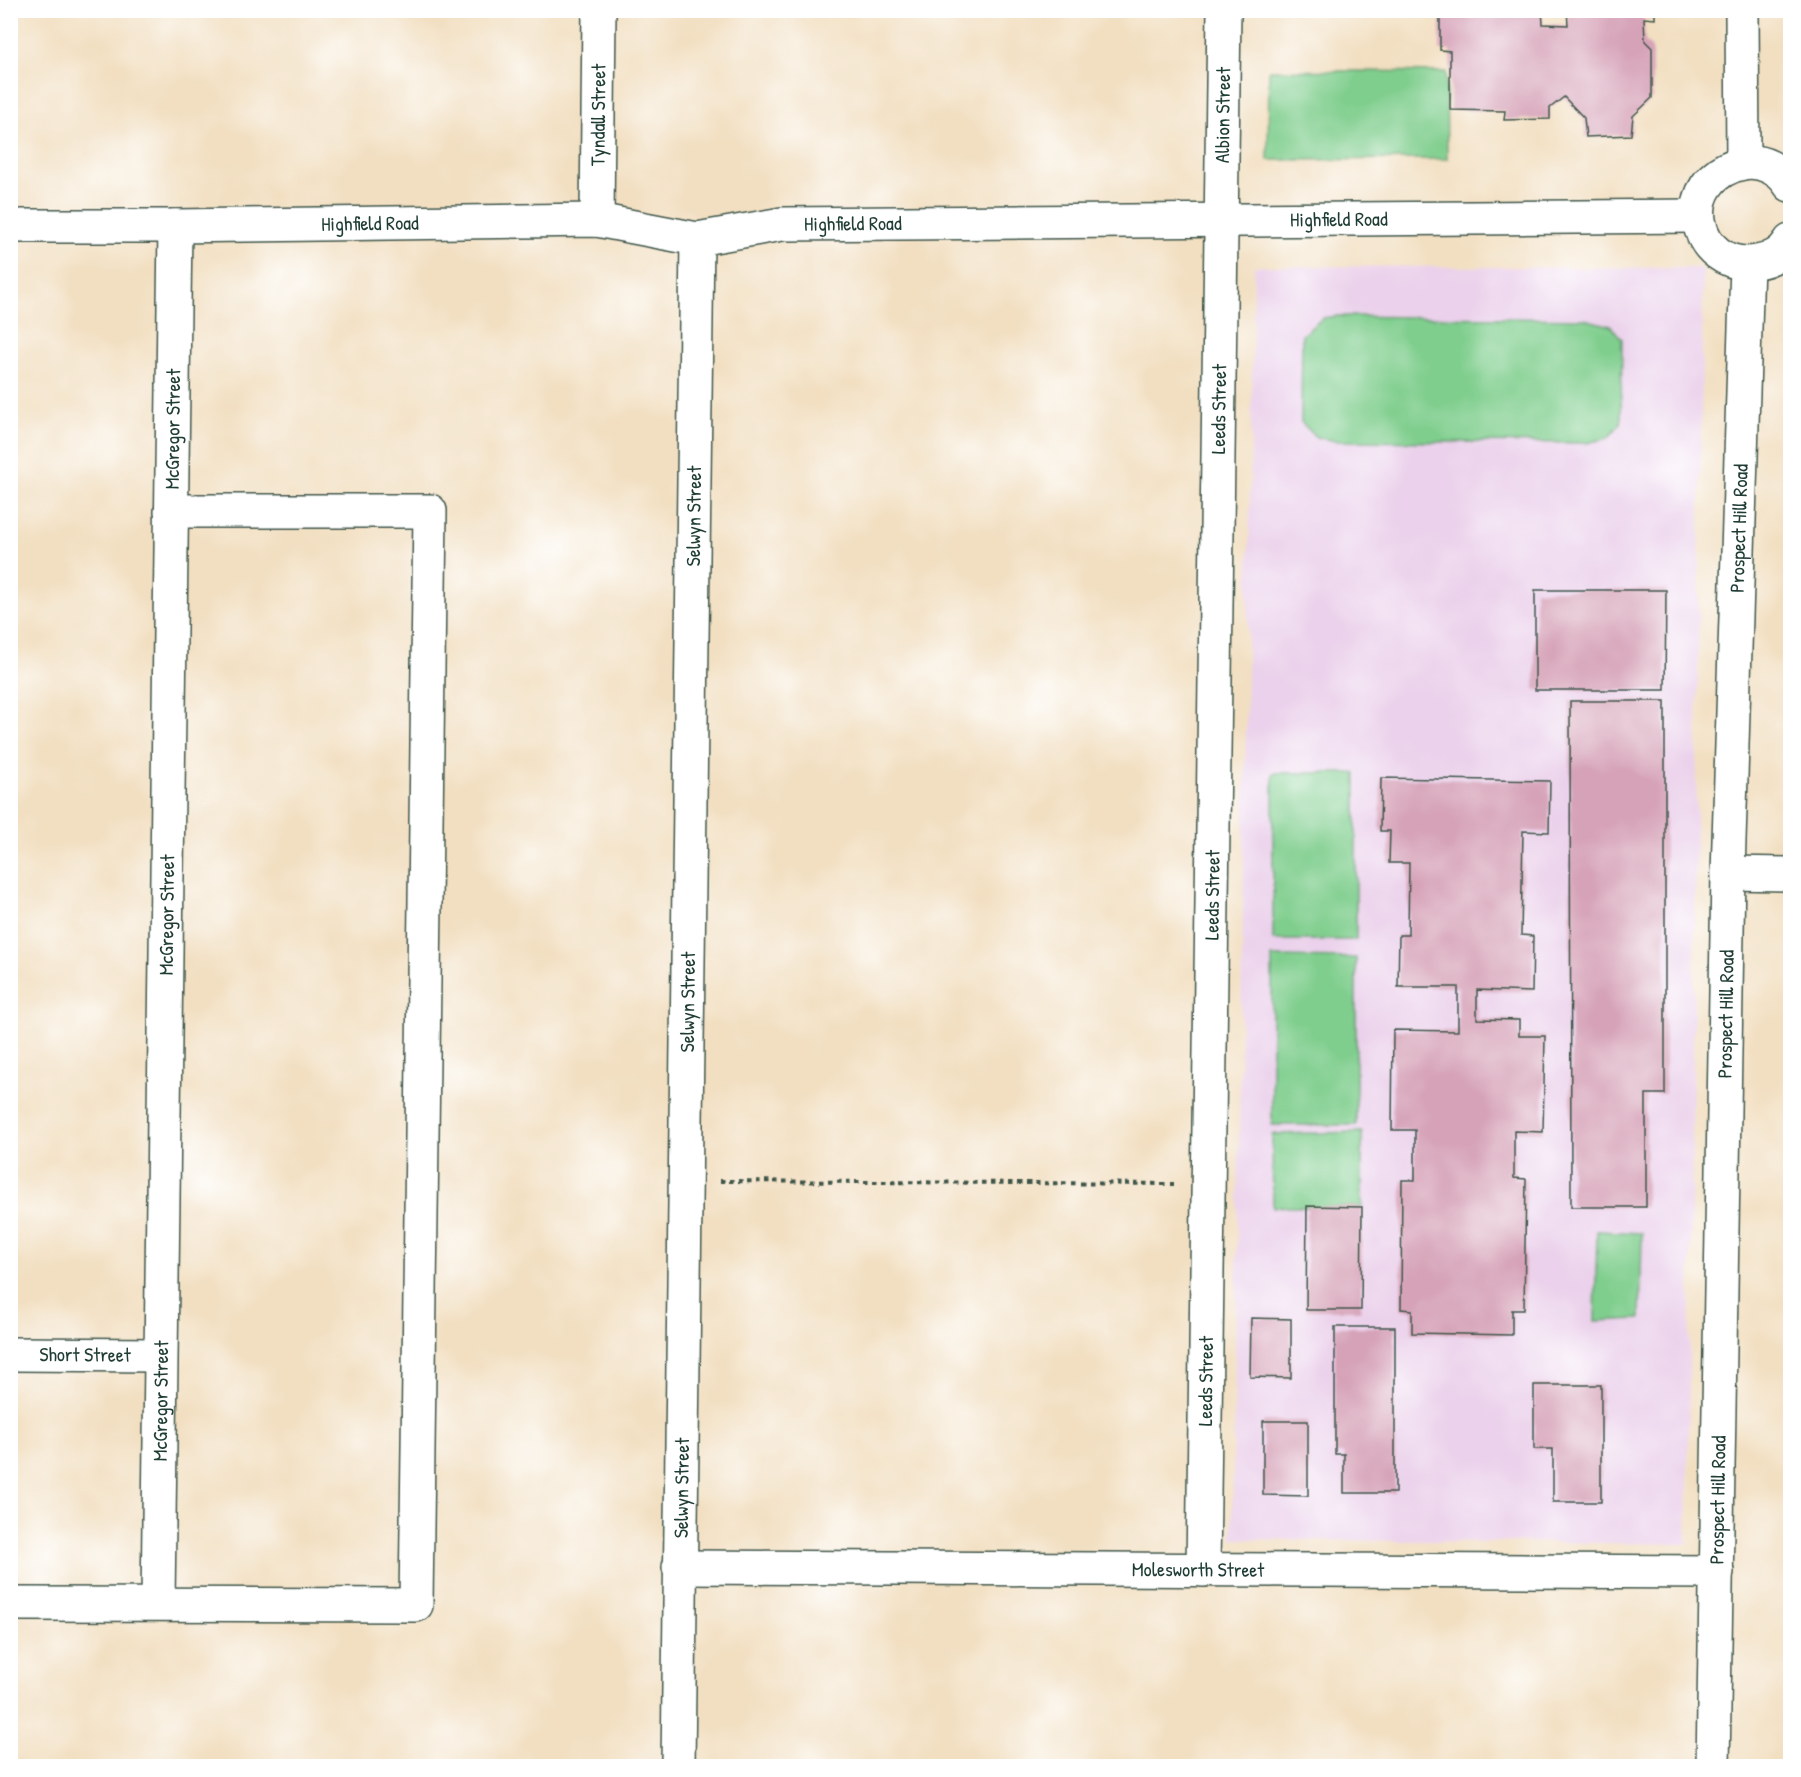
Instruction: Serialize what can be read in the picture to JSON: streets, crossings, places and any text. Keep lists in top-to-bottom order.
{
  "streets": {
    "street": [
      "Tyndall Street",
      "Albion Street",
      "Highfield Road",
      "Leeds Street",
      "McGregor Street",
      "Selwyn Street",
      "Prospect Hill Road",
      "Short Street",
      "Molesworth Street"
    ]
  },
  "crossings": [
    ["Tyndall Street", "Highfield Road"],
    ["Albion Street", "Highfield Road"],
    ["Albion Street", "Leeds Street"],
    ["Highfield Road", "Leeds Street"],
    ["Highfield Road", "McGregor Street"],
    ["Highfield Road", "Selwyn Street"],
    ["Leeds Street", "Molesworth Street"],
    ["McGregor Street", "Short Street"],
    ["Selwyn Street", "Molesworth Street"],
    ["Prospect Hill Road", "Molesworth Street"]
  ]
}
